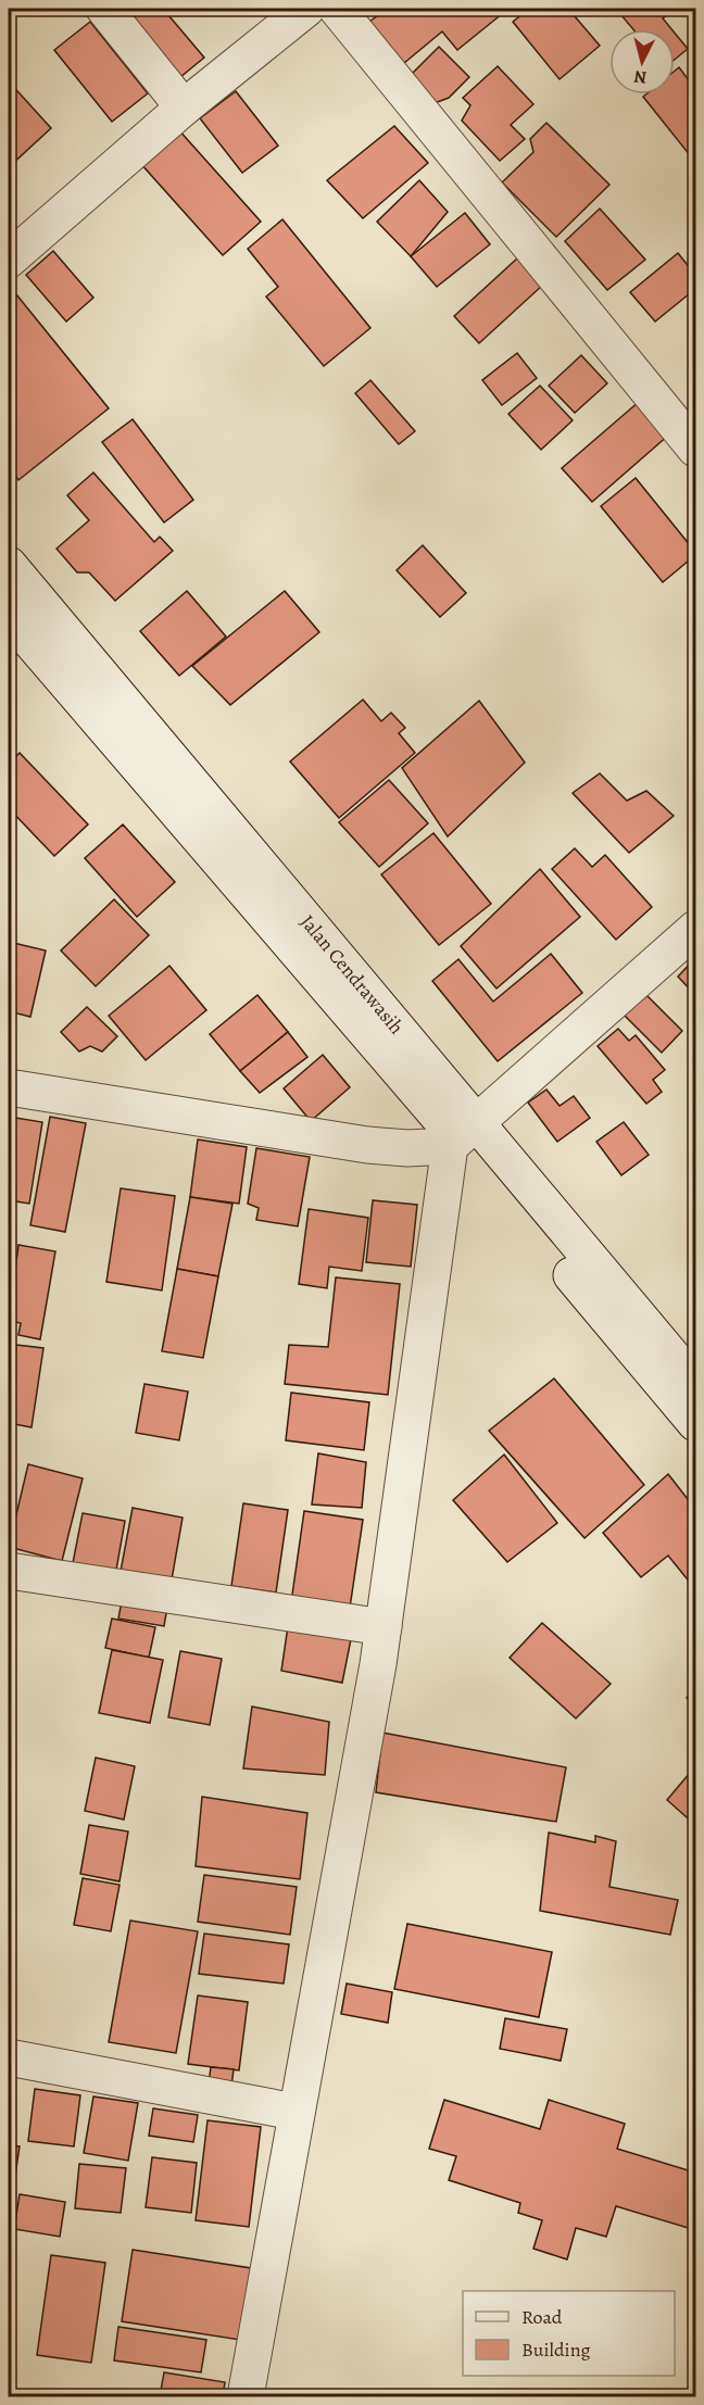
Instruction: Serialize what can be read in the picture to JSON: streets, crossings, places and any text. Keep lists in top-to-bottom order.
{
  "streets": {
    "street": ["Jalan Cendrawasih"]
  },
  "legend": ["Road", "Building"],
  "north": "bottom"
}
